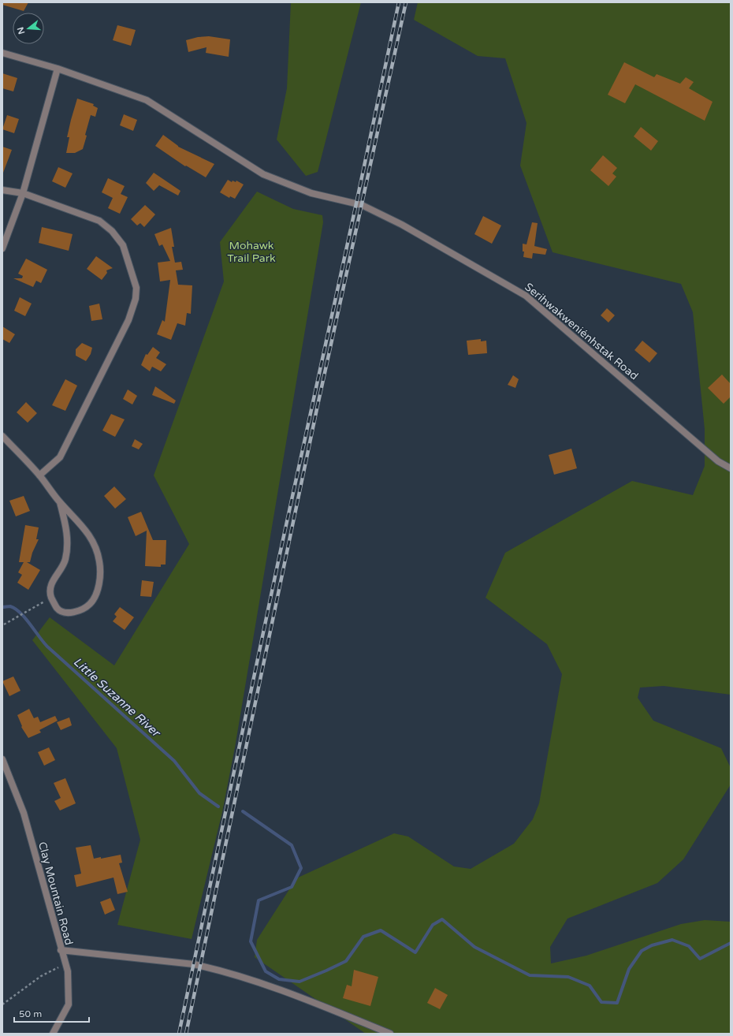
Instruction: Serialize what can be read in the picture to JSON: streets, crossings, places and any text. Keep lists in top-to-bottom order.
{
  "streets": {
    "street": ["Serihwakweniénhstak Road", "Clay Mountain Road"]
  },
  "water": ["Little Suzanne River"],
  "parks": ["Mohawk Trail Park"],
  "scale_bar": "50 m",
  "north": "left"
}
